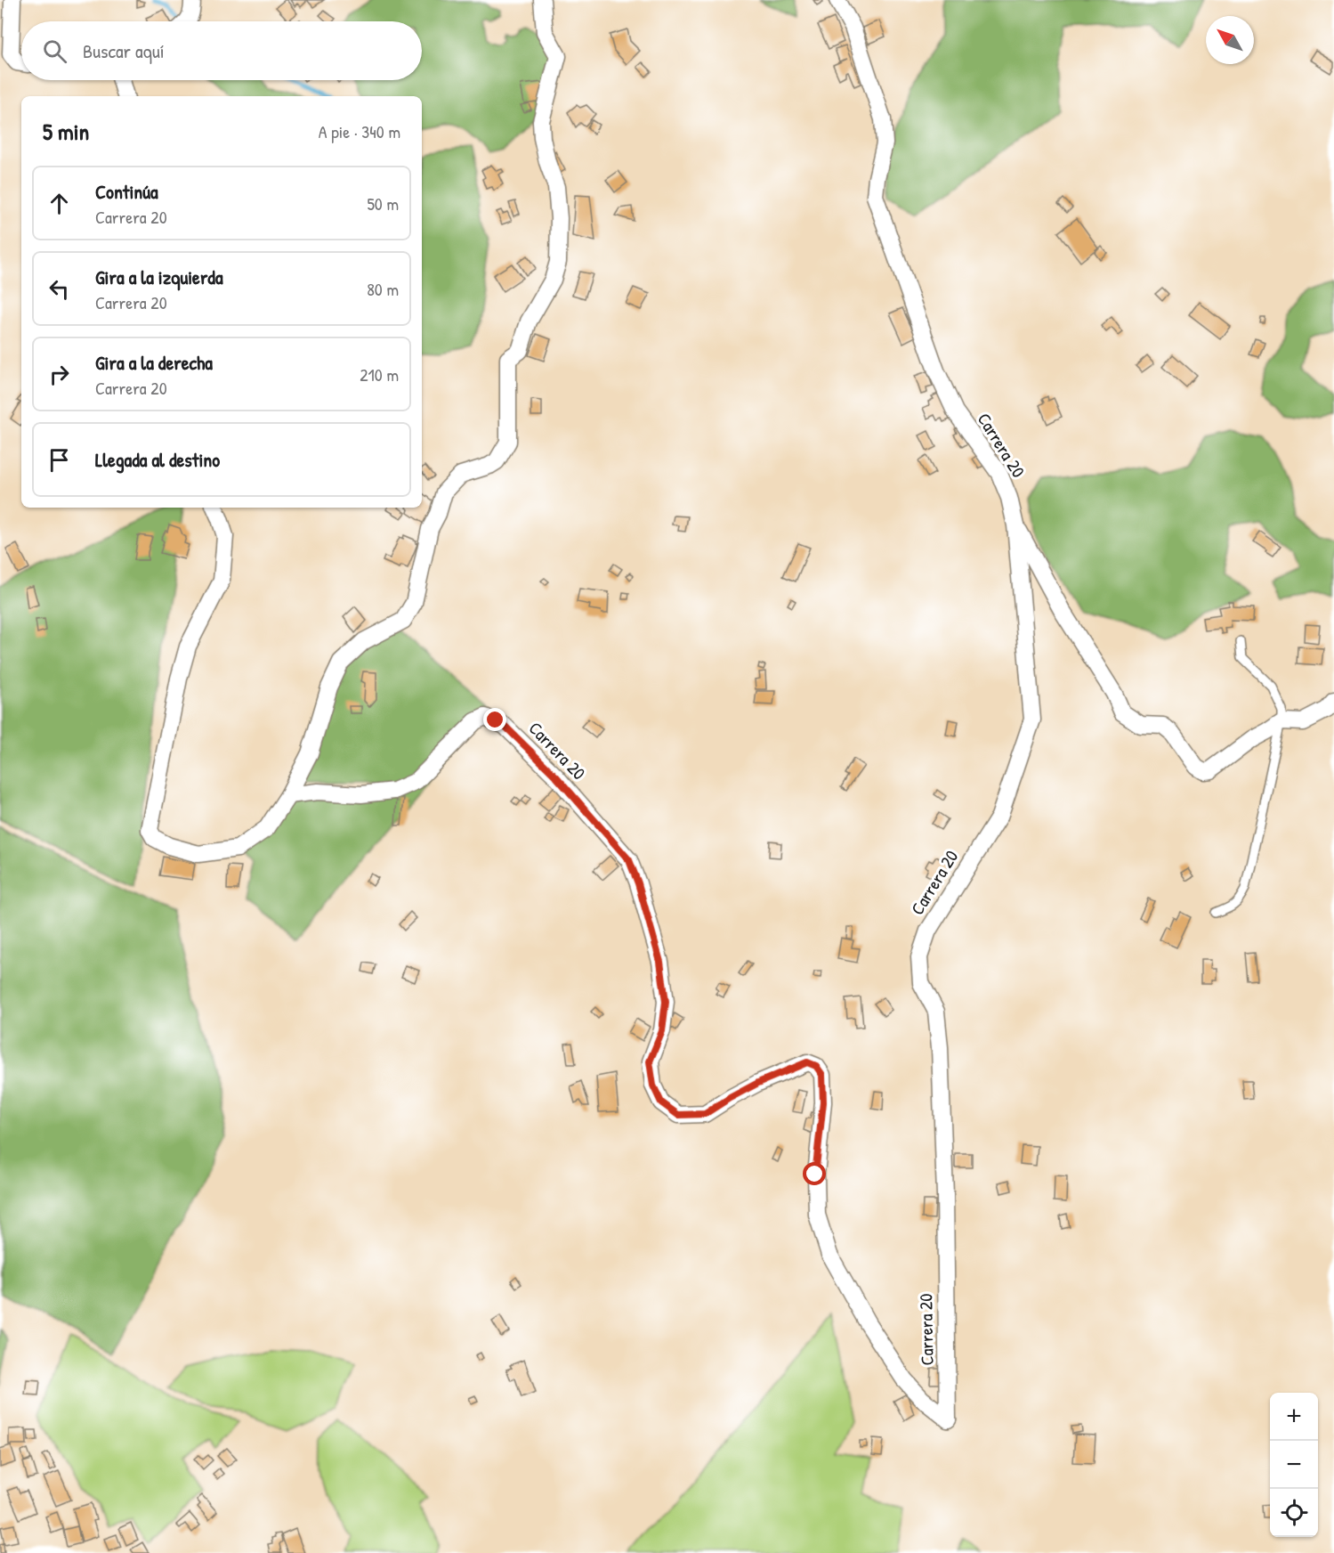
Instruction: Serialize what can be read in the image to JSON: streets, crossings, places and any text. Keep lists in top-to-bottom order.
{
  "streets": {
    "street": ["Carrera 20"]
  },
  "north": "top left",
  "page": {
    "search": "Buscar aquí",
    "heading": ["5 min", "A pie · 340 m"],
    "list": [
      ["Continúa", "Carrera 20", "50 m"],
      ["Gira a la izquierda", "Carrera 20", "80 m"],
      ["Gira a la derecha", "Carrera 20", "210 m"],
      "Llegada al destino"
    ],
    "map_buttons": ["+", "−"]
  }
}
